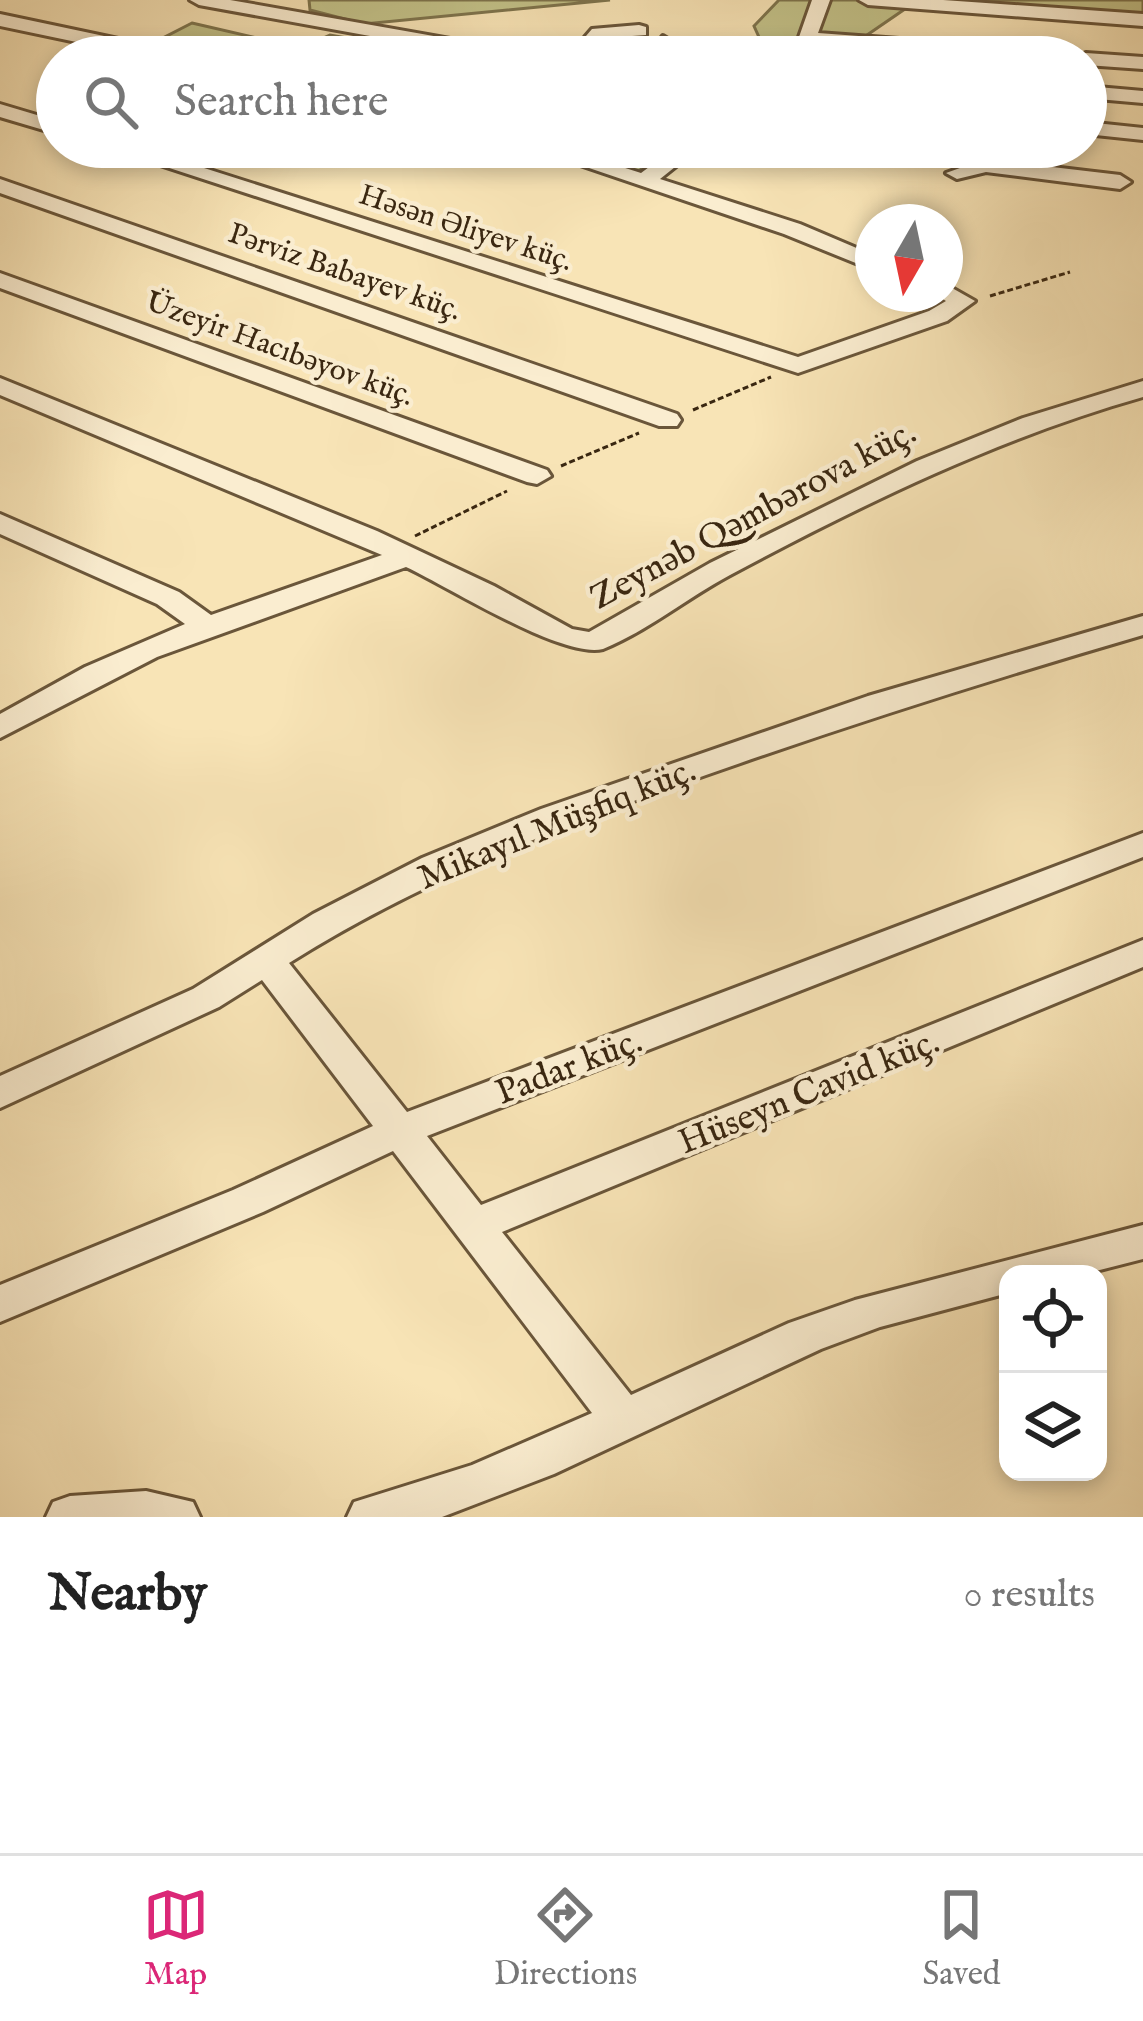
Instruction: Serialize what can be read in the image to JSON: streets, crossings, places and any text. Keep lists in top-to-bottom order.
{
  "streets": {
    "street": [
      "Həsən Əliyev küç.",
      "Pərviz Babayev küç.",
      "Üzeyir Hacıbəyov küç.",
      "Zeynəb Qəmbərova küç.",
      "Mikayıl Müşfiq küç.",
      "Padar küç.",
      "Hüseyn Cavid küç."
    ]
  },
  "north": "bottom",
  "page": {
    "search": "Search here",
    "heading": ["Nearby", "0 results"],
    "nav": ["Map", "Directions", "Saved"]
  }
}
